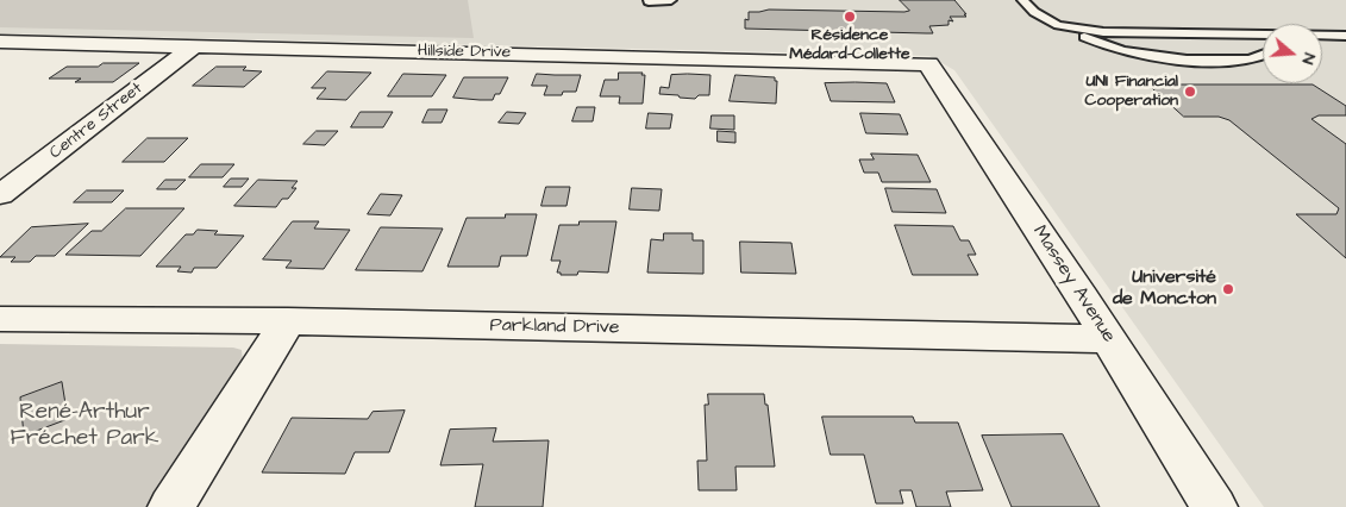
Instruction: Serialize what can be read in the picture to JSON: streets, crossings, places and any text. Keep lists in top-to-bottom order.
{
  "streets": {
    "street": [
      "Hillside Drive",
      "Centre Street",
      "Massey Avenue",
      "Parkland Drive"
    ]
  },
  "crossings": [
    ["Hillside Drive", "Centre Street"],
    ["Hillside Drive", "Massey Avenue"],
    ["Massey Avenue", "Parkland Drive"]
  ],
  "parks": ["René-Arthur Fréchet Park"],
  "places": ["Résidence Médard-Collette", "UNI Financial Cooperation", "Université de Moncton"],
  "north": "right"
}
